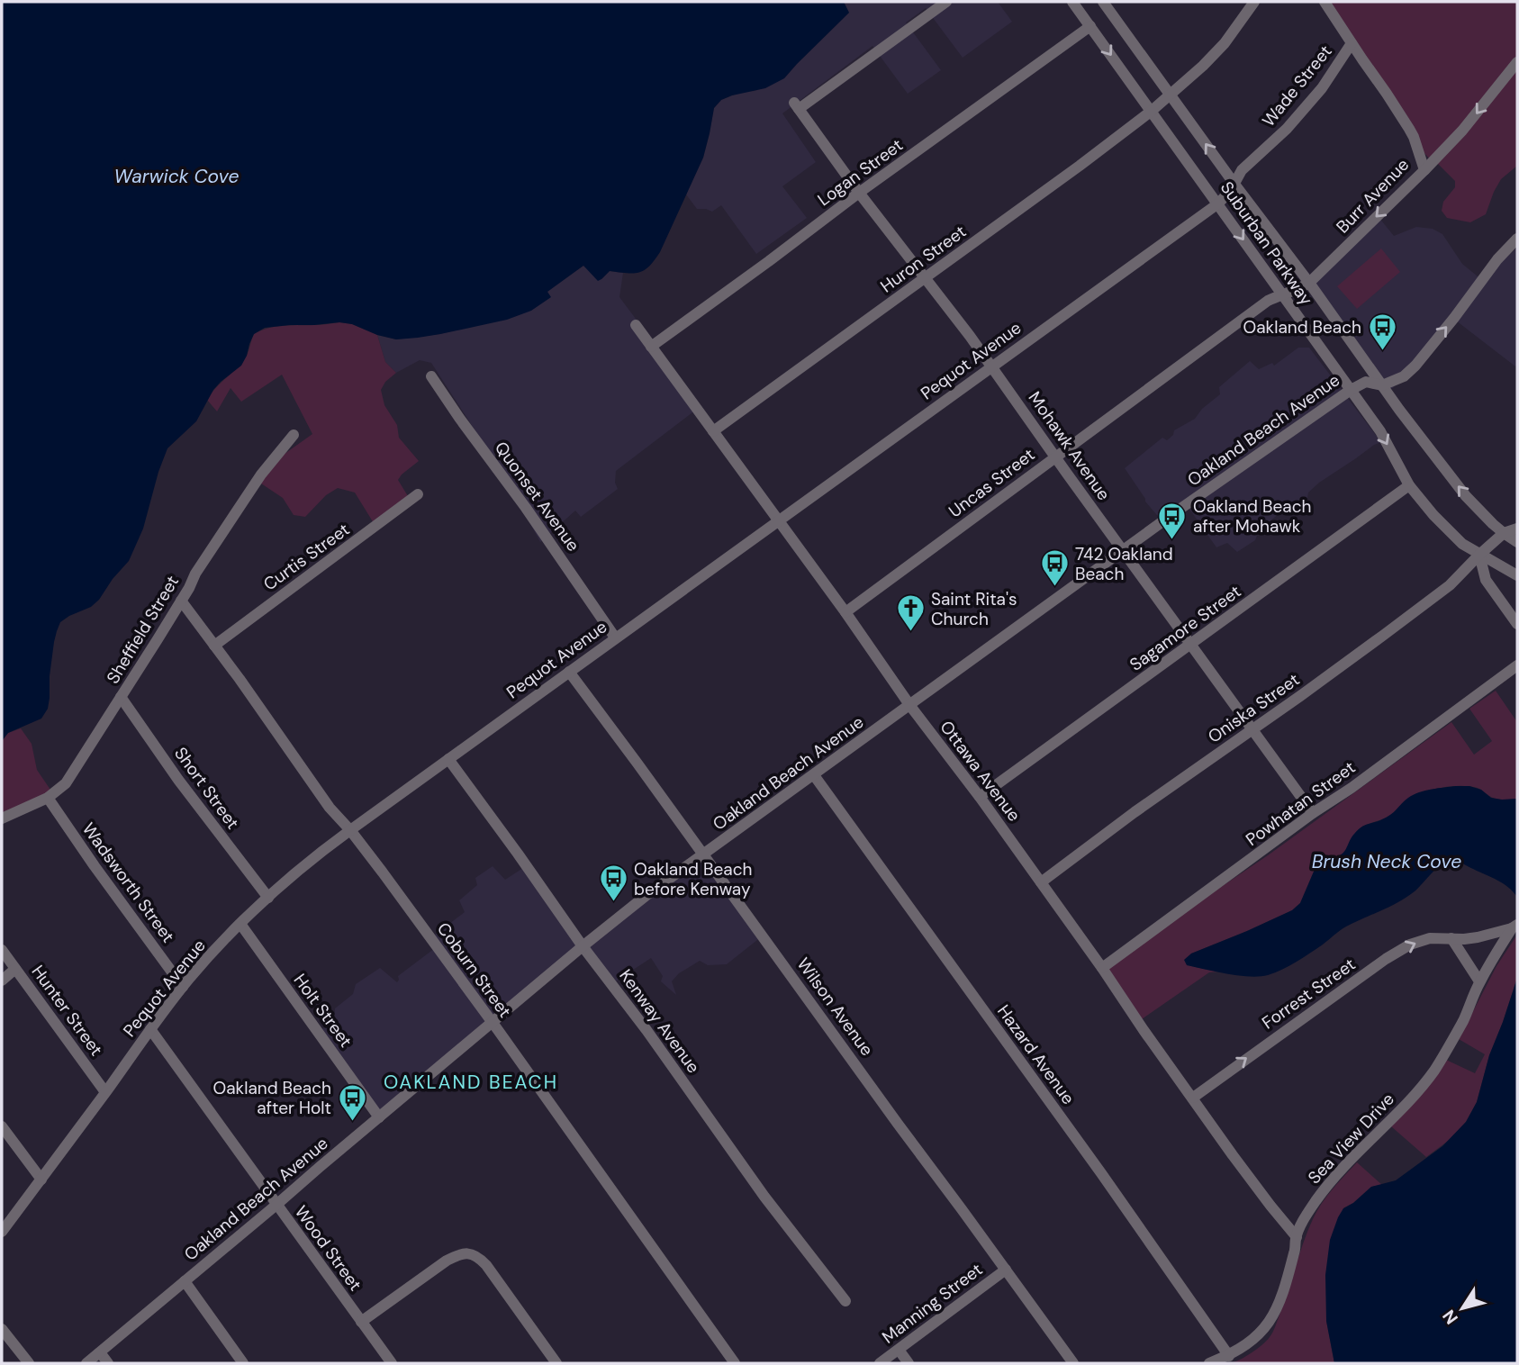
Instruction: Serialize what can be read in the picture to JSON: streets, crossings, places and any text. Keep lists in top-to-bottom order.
{
  "streets": {
    "street": [
      "Wade Street",
      "Logan Street",
      "Burr Avenue",
      "Suburban Parkway",
      "Huron Street",
      "Pequot Avenue",
      "Oakland Beach Avenue",
      "Mohawk Avenue",
      "Uncas Street",
      "Quonset Avenue",
      "Curtis Street",
      "Sagamore Street",
      "Sheffield Street",
      "Oniska Street",
      "Ottawa Avenue",
      "Short Street",
      "Powhatan Street",
      "Wadsworth Street",
      "Coburn Street",
      "Forrest Street",
      "Wilson Avenue",
      "Hunter Street",
      "Holt Street",
      "Kenway Avenue",
      "Hazard Avenue",
      "Sea View Drive",
      "Wood Street",
      "Manning Street"
    ]
  },
  "crossings": [
    ["Wade Street", "Burr Avenue"],
    ["Wade Street", "Suburban Parkway"],
    ["Wade Street", "Pequot Avenue"],
    ["Logan Street", "Suburban Parkway"],
    ["Logan Street", "Mohawk Avenue"],
    ["Logan Street", "Ottawa Avenue"],
    ["Burr Avenue", "Suburban Parkway"],
    ["Burr Avenue", "Uncas Street"],
    ["Suburban Parkway", "Huron Street"],
    ["Suburban Parkway", "Pequot Avenue"],
    ["Suburban Parkway", "Oakland Beach Avenue"],
    ["Suburban Parkway", "Uncas Street"],
    ["Suburban Parkway", "Sagamore Street"],
    ["Suburban Parkway", "Oniska Street"],
    ["Huron Street", "Mohawk Avenue"],
    ["Huron Street", "Ottawa Avenue"],
    ["Pequot Avenue", "Mohawk Avenue"],
    ["Pequot Avenue", "Quonset Avenue"],
    ["Pequot Avenue", "Ottawa Avenue"],
    ["Pequot Avenue", "Short Street"],
    ["Pequot Avenue", "Wadsworth Street"],
    ["Pequot Avenue", "Coburn Street"],
    ["Pequot Avenue", "Wilson Avenue"],
    ["Pequot Avenue", "Hunter Street"],
    ["Pequot Avenue", "Holt Street"],
    ["Pequot Avenue", "Kenway Avenue"],
    ["Pequot Avenue", "Wood Street"],
    ["Oakland Beach Avenue", "Mohawk Avenue"],
    ["Oakland Beach Avenue", "Ottawa Avenue"],
    ["Oakland Beach Avenue", "Coburn Street"],
    ["Oakland Beach Avenue", "Wilson Avenue"],
    ["Oakland Beach Avenue", "Holt Street"],
    ["Oakland Beach Avenue", "Kenway Avenue"],
    ["Oakland Beach Avenue", "Hazard Avenue"],
    ["Oakland Beach Avenue", "Wood Street"],
    ["Mohawk Avenue", "Uncas Street"],
    ["Mohawk Avenue", "Sagamore Street"],
    ["Mohawk Avenue", "Oniska Street"],
    ["Mohawk Avenue", "Powhatan Street"],
    ["Uncas Street", "Ottawa Avenue"],
    ["Curtis Street", "Coburn Street"],
    ["Sagamore Street", "Ottawa Avenue"],
    ["Sheffield Street", "Short Street"],
    ["Sheffield Street", "Wadsworth Street"],
    ["Sheffield Street", "Coburn Street"],
    ["Oniska Street", "Ottawa Avenue"],
    ["Ottawa Avenue", "Powhatan Street"],
    ["Ottawa Avenue", "Forrest Street"],
    ["Ottawa Avenue", "Sea View Drive"],
    ["Forrest Street", "Sea View Drive"],
    ["Wilson Avenue", "Manning Street"],
    ["Hazard Avenue", "Sea View Drive"]
  ],
  "one_way": ["Burr Avenue", "Forrest Street"],
  "districts": ["OAKLAND BEACH"],
  "water": ["Warwick Cove", "Brush Neck Cove"],
  "places": {
    "bus stop": [
      "Oakland Beach",
      "Oakland Beach after Mohawk",
      "742 Oakland Beach",
      "Oakland Beach before Kenway",
      "Oakland Beach after Holt"
    ],
    "church": ["Saint Rita's Church"]
  },
  "north": "bottom left"
}
